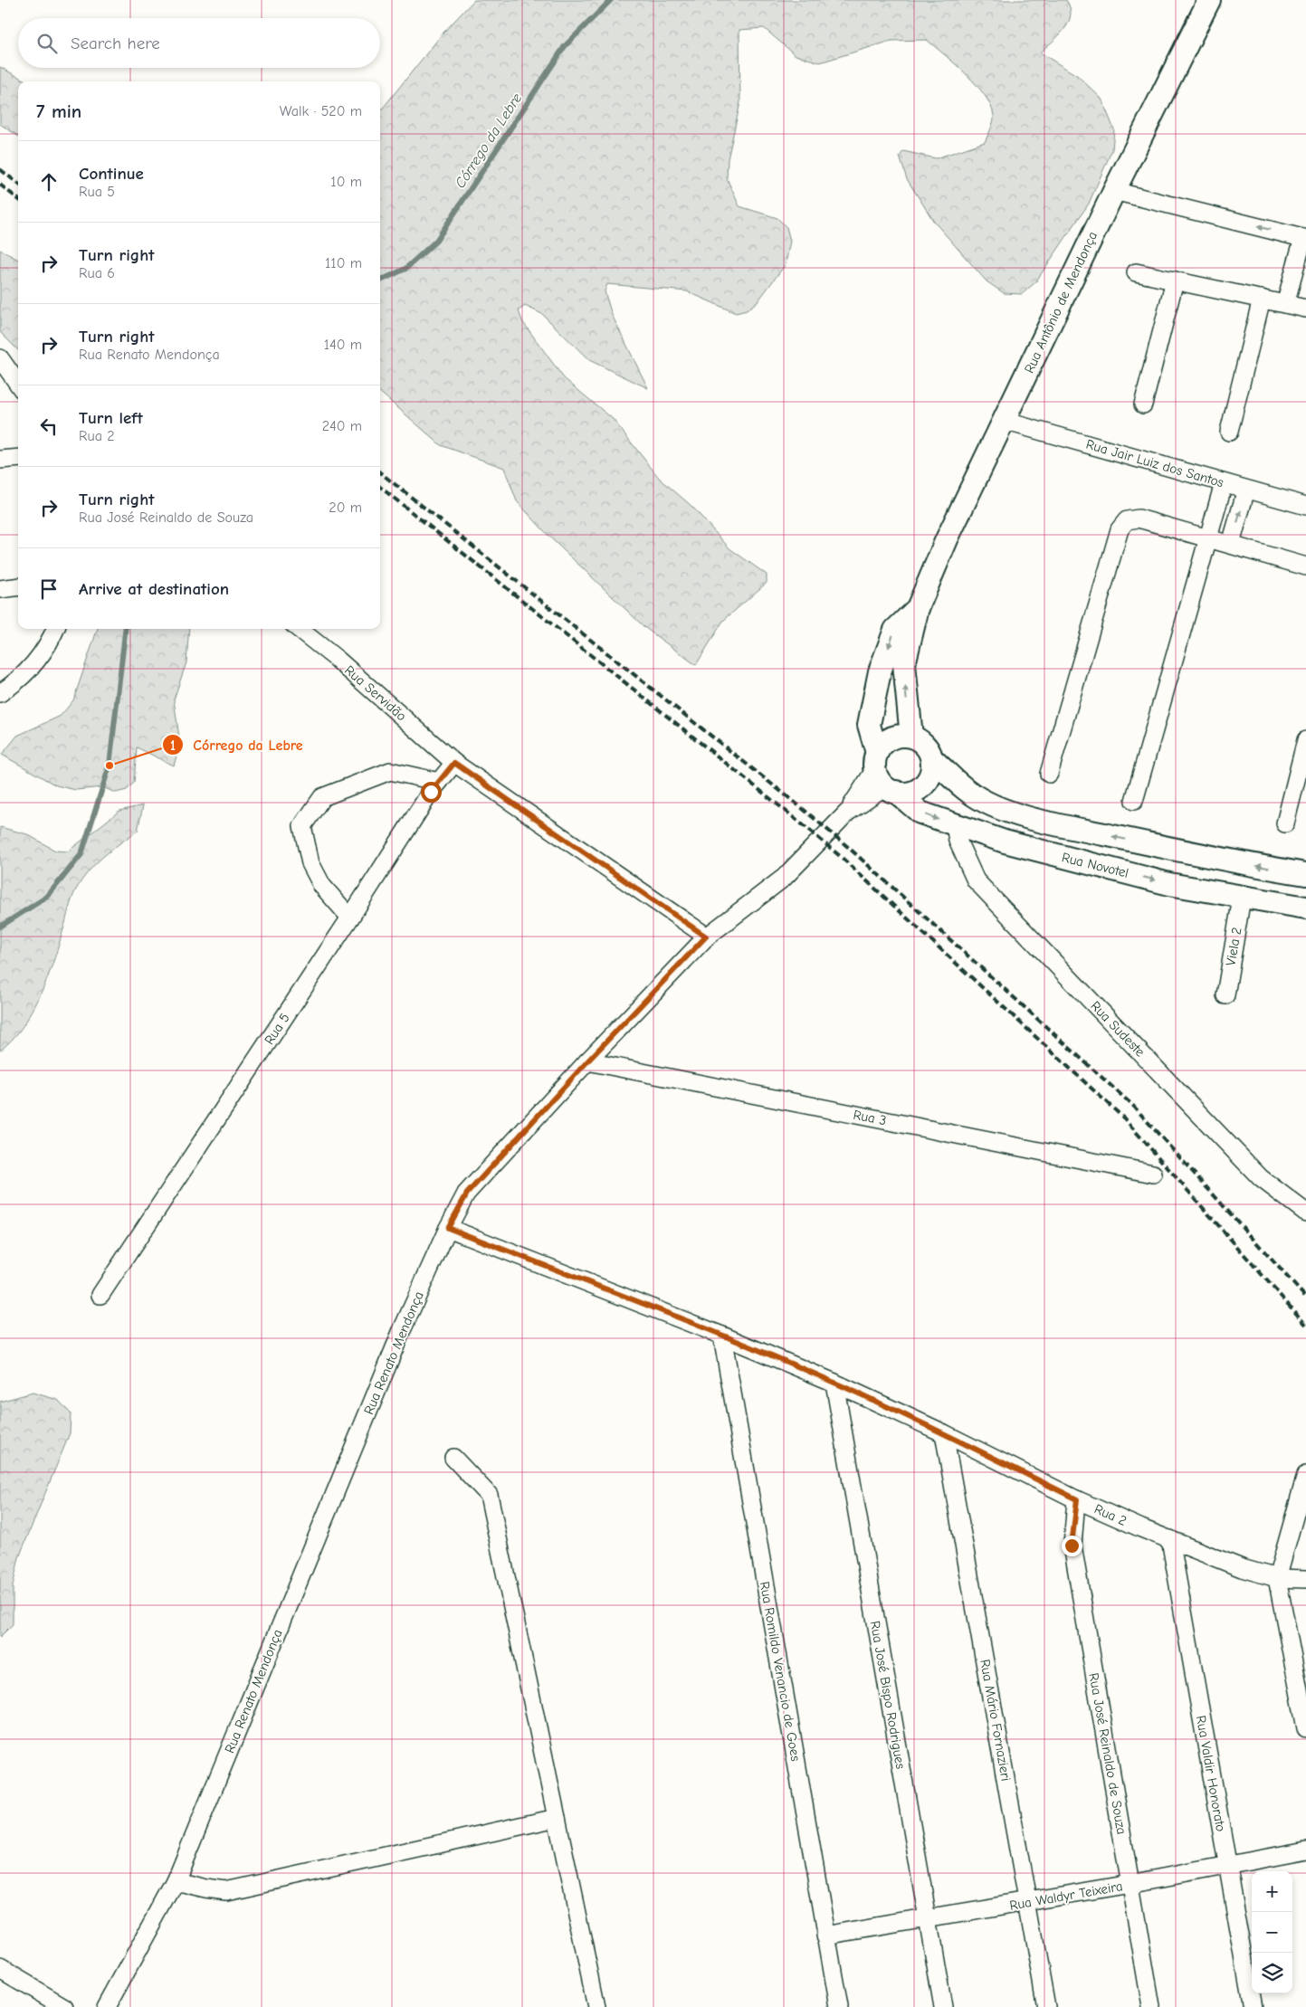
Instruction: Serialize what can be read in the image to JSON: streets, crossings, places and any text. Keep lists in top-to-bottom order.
{
  "streets": {
    "street": [
      "Rua Antônio de Mendonça",
      "Rua Jair Luiz dos Santos",
      "Rua Servidão",
      "Rua Novotel",
      "Viela 2",
      "Rua 5",
      "Rua Sudeste",
      "Rua 3",
      "Rua Renato Mendonça",
      "Rua 2",
      "Rua Romildo Venancio de Goes",
      "Rua José Bispo Rodrigues",
      "Rua Mário Fornazieri",
      "Rua José Reinaldo de Souza",
      "Rua Valdir Honorato",
      "Rua Waldyr Teixeira"
    ]
  },
  "crossings": [
    ["Rua Antônio de Mendonça", "Rua Jair Luiz dos Santos"],
    ["Rua Antônio de Mendonça", "Rua Novotel"],
    ["Rua Antônio de Mendonça", "Rua Renato Mendonça"],
    ["Rua Servidão", "Rua 5"],
    ["Rua Servidão", "Rua Renato Mendonça"],
    ["Rua Novotel", "Viela 2"],
    ["Rua Novotel", "Rua Sudeste"],
    ["Rua Novotel", "Rua Renato Mendonça"],
    ["Rua 3", "Rua Renato Mendonça"],
    ["Rua Renato Mendonça", "Rua 2"],
    ["Rua 2", "Rua Romildo Venancio de Goes"],
    ["Rua 2", "Rua José Bispo Rodrigues"],
    ["Rua 2", "Rua Mário Fornazieri"],
    ["Rua 2", "Rua José Reinaldo de Souza"],
    ["Rua 2", "Rua Valdir Honorato"],
    ["Rua Romildo Venancio de Goes", "Rua Waldyr Teixeira"],
    ["Rua José Bispo Rodrigues", "Rua Waldyr Teixeira"],
    ["Rua Mário Fornazieri", "Rua Waldyr Teixeira"],
    ["Rua José Reinaldo de Souza", "Rua Waldyr Teixeira"],
    ["Rua Valdir Honorato", "Rua Waldyr Teixeira"]
  ],
  "water": ["Córrego da Lebre"],
  "places": ["Córrego da Lebre"],
  "page": {
    "search": "Search here",
    "heading": ["7 min", "Walk · 520 m"],
    "list": [
      ["Continue", "Rua 5", "10 m"],
      ["Turn right", "Rua 6", "110 m"],
      ["Turn right", "Rua Renato Mendonça", "140 m"],
      ["Turn left", "Rua 2", "240 m"],
      ["Turn right", "Rua José Reinaldo de Souza", "20 m"],
      "Arrive at destination"
    ],
    "map_buttons": ["+", "−"]
  }
}
